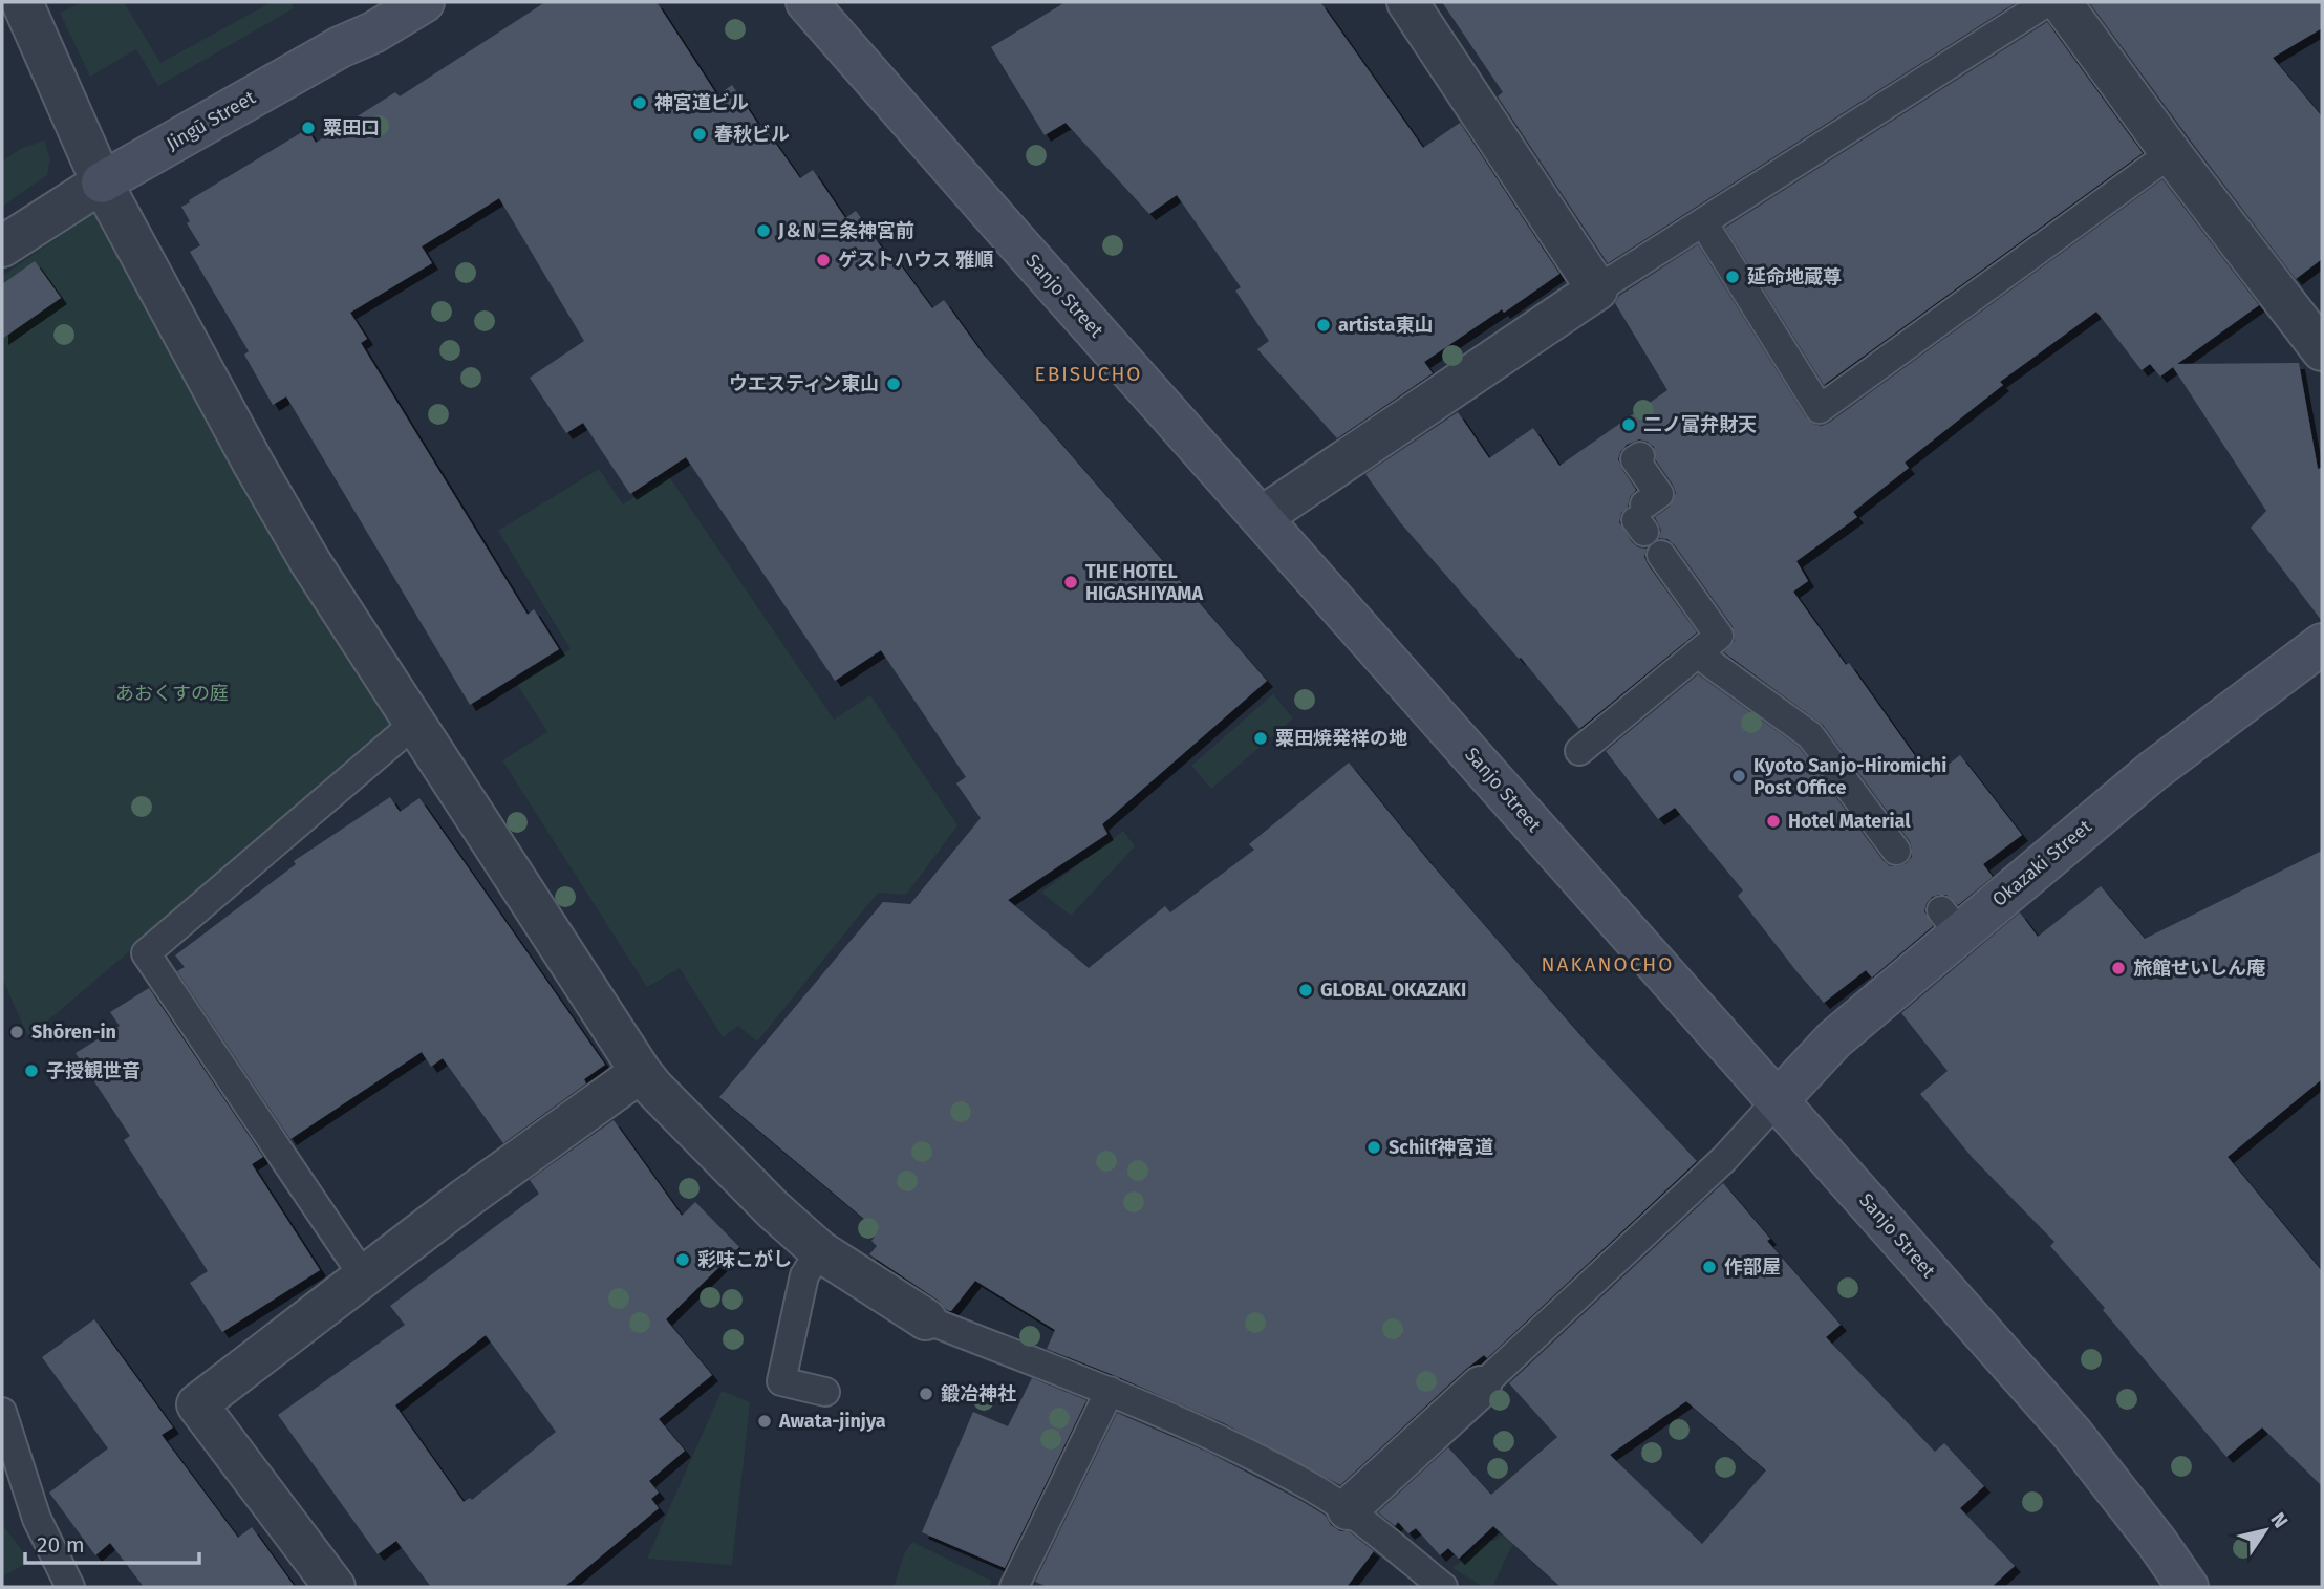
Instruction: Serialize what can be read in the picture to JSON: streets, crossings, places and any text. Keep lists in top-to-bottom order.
{
  "streets": {
    "main road": ["Jingū Street", "Sanjo Street", "Okazaki Street"]
  },
  "crossings": [
    ["Sanjo Street", "Okazaki Street"]
  ],
  "districts": ["EBISUCHO", "NAKANOCHO"],
  "parks": ["あおくすの庭"],
  "places": [
    "神宮道ビル",
    "粟田口",
    "春秋ビル",
    "J＆N 三条神宮前",
    "ゲストハウス 雅順",
    "延命地蔵尊",
    "artista東山",
    "ウエスティン東山",
    "二ノ富弁財天",
    "THE HOTEL HIGASHIYAMA",
    "粟田焼発祥の地",
    "Kyoto Sanjo-Hiromichi Post Office",
    "Hotel Material",
    "旅館せいしん庵",
    "GLOBAL OKAZAKI",
    "Shōren-in",
    "子授観世音",
    "Schilf神宮道",
    "彩味こがし",
    "作部屋",
    "鍛冶神社",
    "Awata-jinjya"
  ],
  "scale_bar": "20 m",
  "north": "top right"
}
